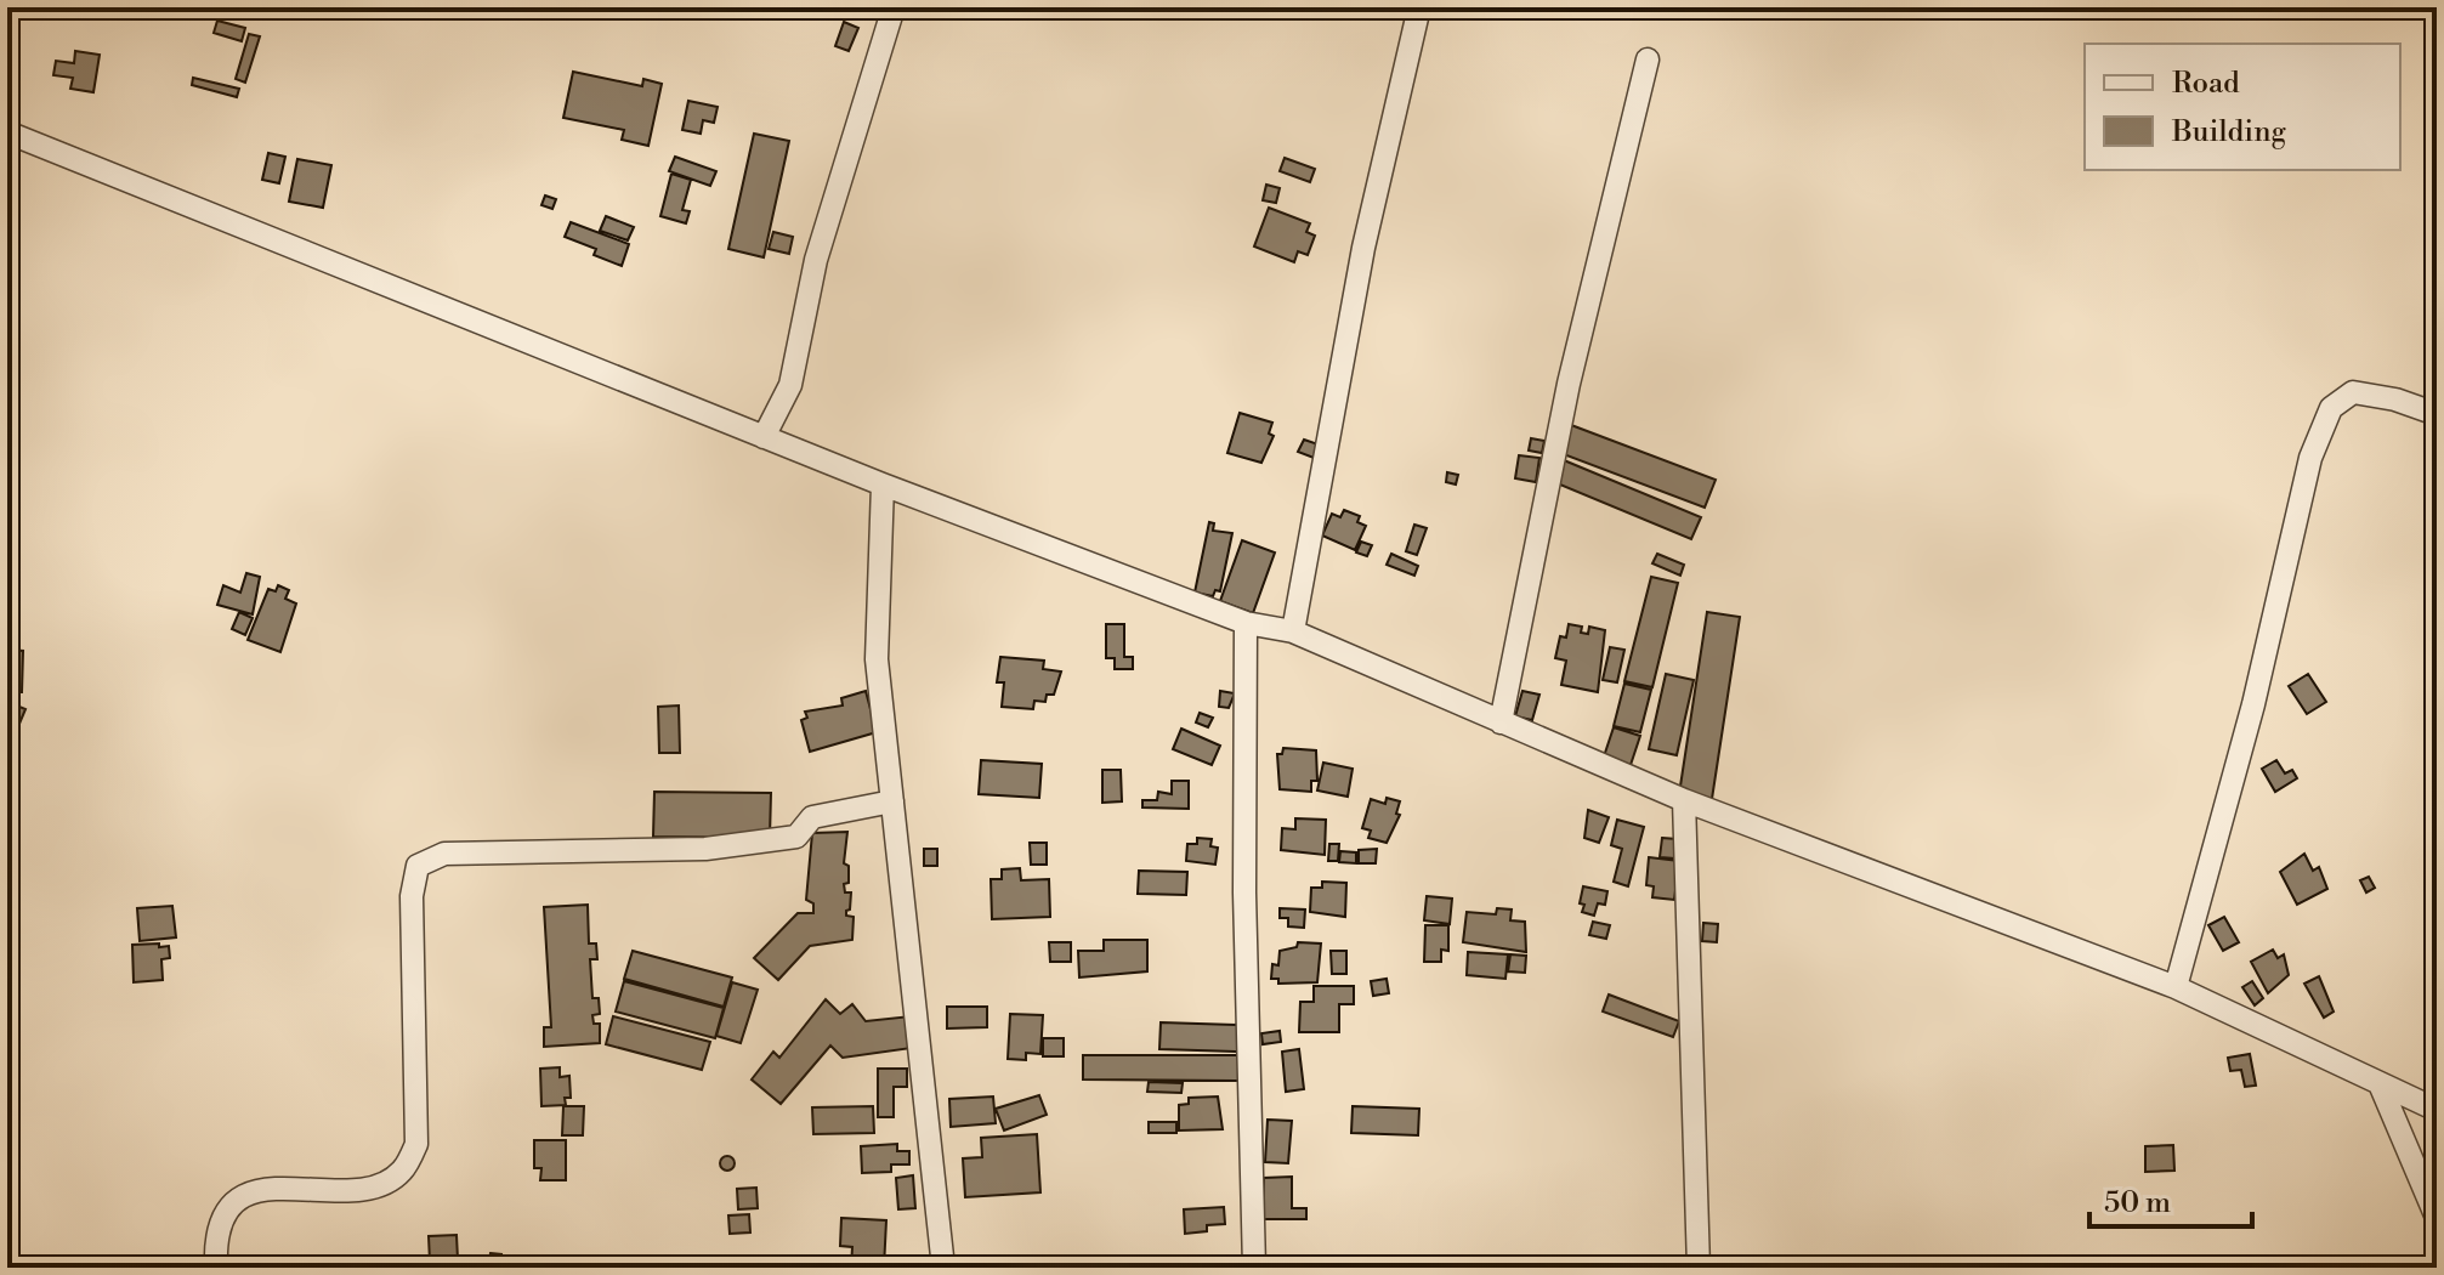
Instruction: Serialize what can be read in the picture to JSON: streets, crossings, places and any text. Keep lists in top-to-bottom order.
{
  "legend": ["Road", "Building"],
  "scale_bar": "50 m"
}
